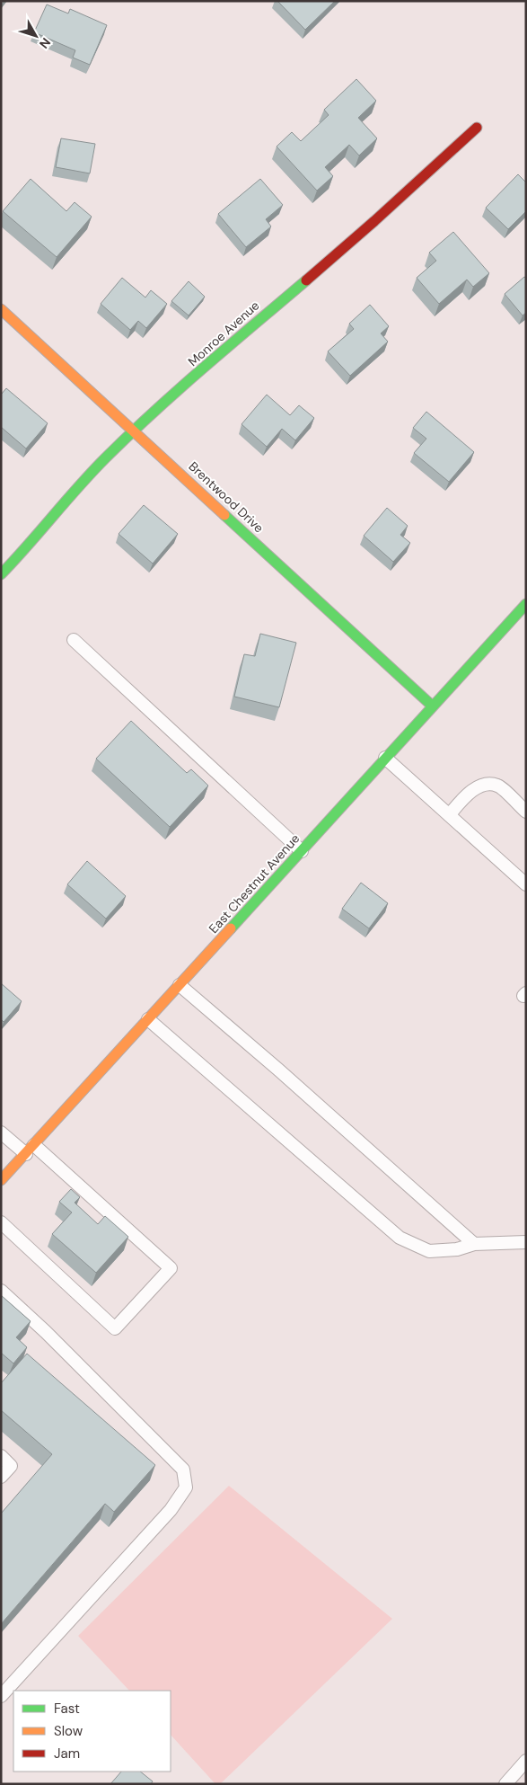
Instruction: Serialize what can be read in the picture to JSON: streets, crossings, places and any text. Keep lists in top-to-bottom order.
{
  "streets": {
    "street": ["Monroe Avenue", "Brentwood Drive", "East Chestnut Avenue"]
  },
  "crossings": [
    ["Monroe Avenue", "Brentwood Drive"],
    ["Brentwood Drive", "East Chestnut Avenue"]
  ],
  "legend": ["Fast", "Slow", "Jam"],
  "north": "bottom right"
}
